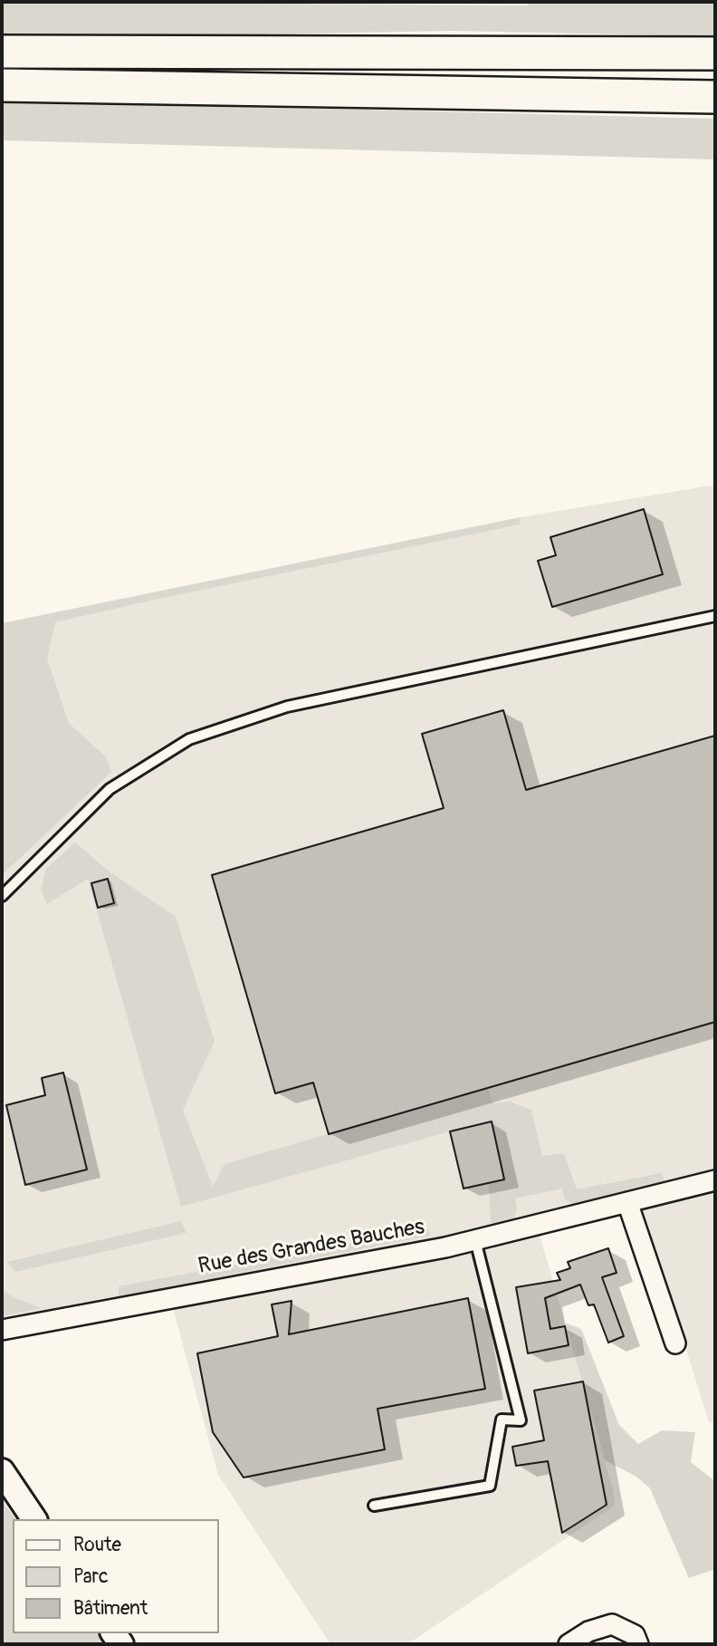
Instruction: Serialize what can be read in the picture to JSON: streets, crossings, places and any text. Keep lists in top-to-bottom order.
{
  "streets": {
    "street": ["Rue des Grandes Bauches"]
  },
  "legend": ["Route", "Parc", "Bâtiment"]
}
